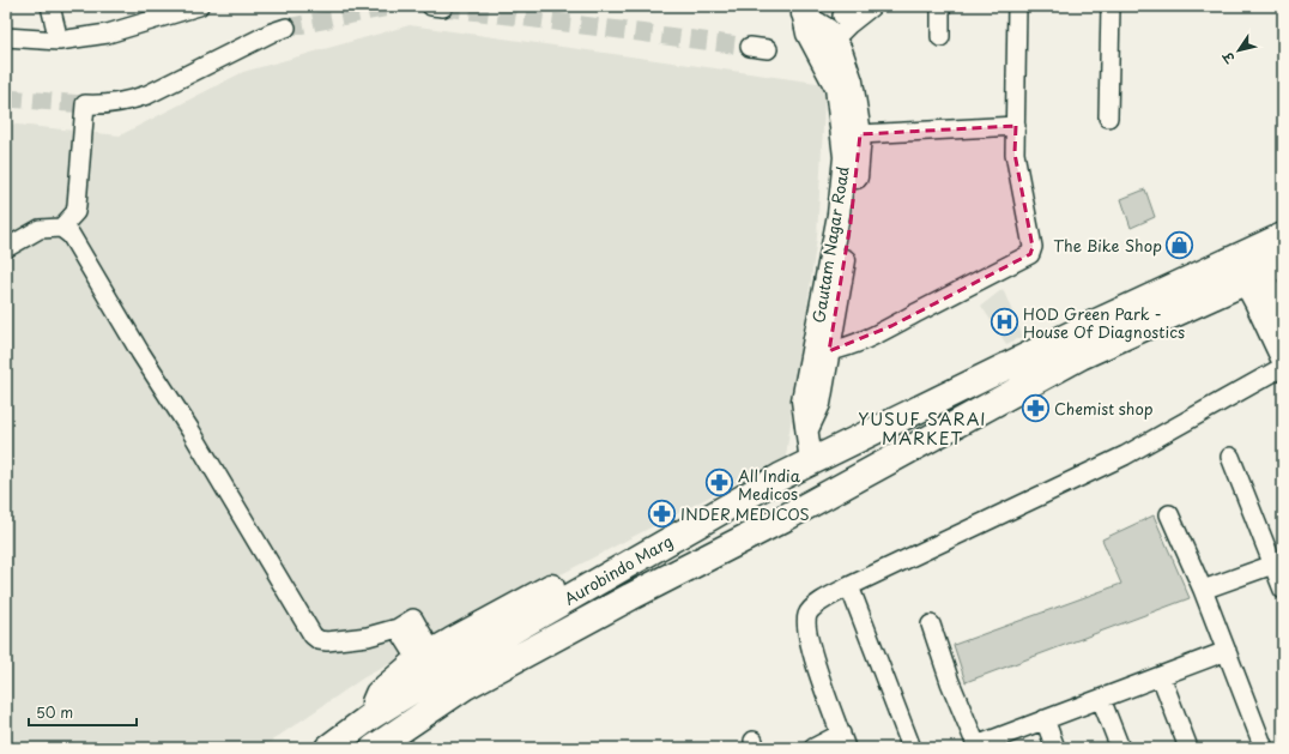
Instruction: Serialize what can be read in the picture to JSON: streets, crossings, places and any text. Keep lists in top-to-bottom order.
{
  "streets": {
    "highway": ["Aurobindo Marg"],
    "street": ["Gautam Nagar Road"]
  },
  "crossings": [
    ["Gautam Nagar Road", "Aurobindo Marg"]
  ],
  "districts": ["YUSUF SARAI MARKET"],
  "places": {
    "shop": ["The Bike Shop"],
    "hospital": ["HOD Green Park - House Of Diagnostics"],
    "pharmacy": ["Chemist shop", "All India Medicos", "INDER MEDICOS"]
  },
  "scale_bar": "50 m",
  "north": "bottom left"
}
